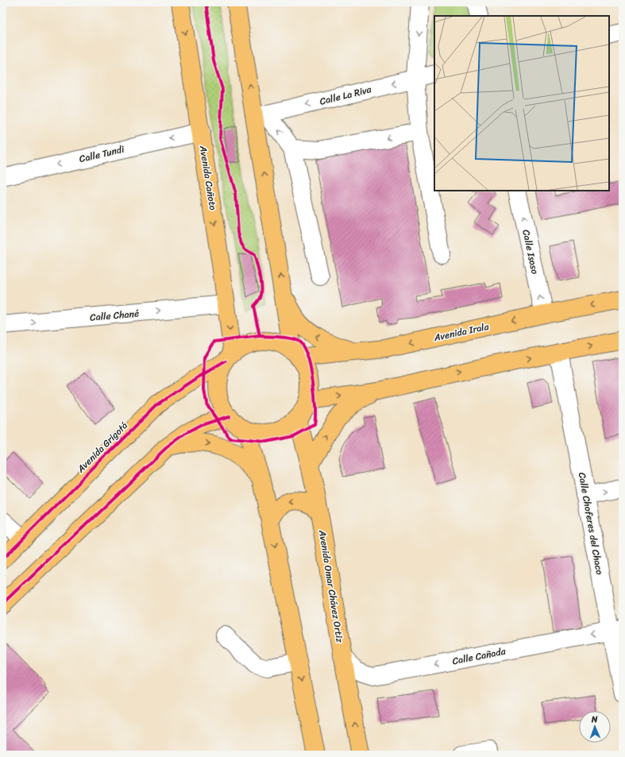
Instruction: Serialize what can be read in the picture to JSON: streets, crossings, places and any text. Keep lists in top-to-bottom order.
{
  "streets": {
    "main road": [
      "Avenida Cañoto",
      "Avenida Irala",
      "Avenida Grigotá",
      "Avenida Omar Chávez Ortiz"
    ],
    "street": [
      "Calle La Riva",
      "Calle Tundi",
      "Calle Isoso",
      "Calle Chané",
      "Calle Choferes del Chaco",
      "Calle Cañada"
    ]
  },
  "crossings": [
    ["Calle Tundi", "Avenida Cañoto"],
    ["Avenida Cañoto", "Calle Chané"],
    ["Avenida Cañoto", "Avenida Irala"],
    ["Avenida Cañoto", "Avenida Grigotá"],
    ["Avenida Cañoto", "Avenida Omar Chávez Ortiz"],
    ["Calle Isoso", "Avenida Irala"],
    ["Avenida Irala", "Avenida Grigotá"],
    ["Avenida Irala", "Avenida Omar Chávez Ortiz"],
    ["Avenida Grigotá", "Avenida Omar Chávez Ortiz"],
    ["Calle Choferes del Chaco", "Calle Cañada"],
    ["Avenida Omar Chávez Ortiz", "Calle Cañada"]
  ],
  "one_way": ["Calle Tundi", "Calle Chané", "Calle Cañada"],
  "north": "top"
}
